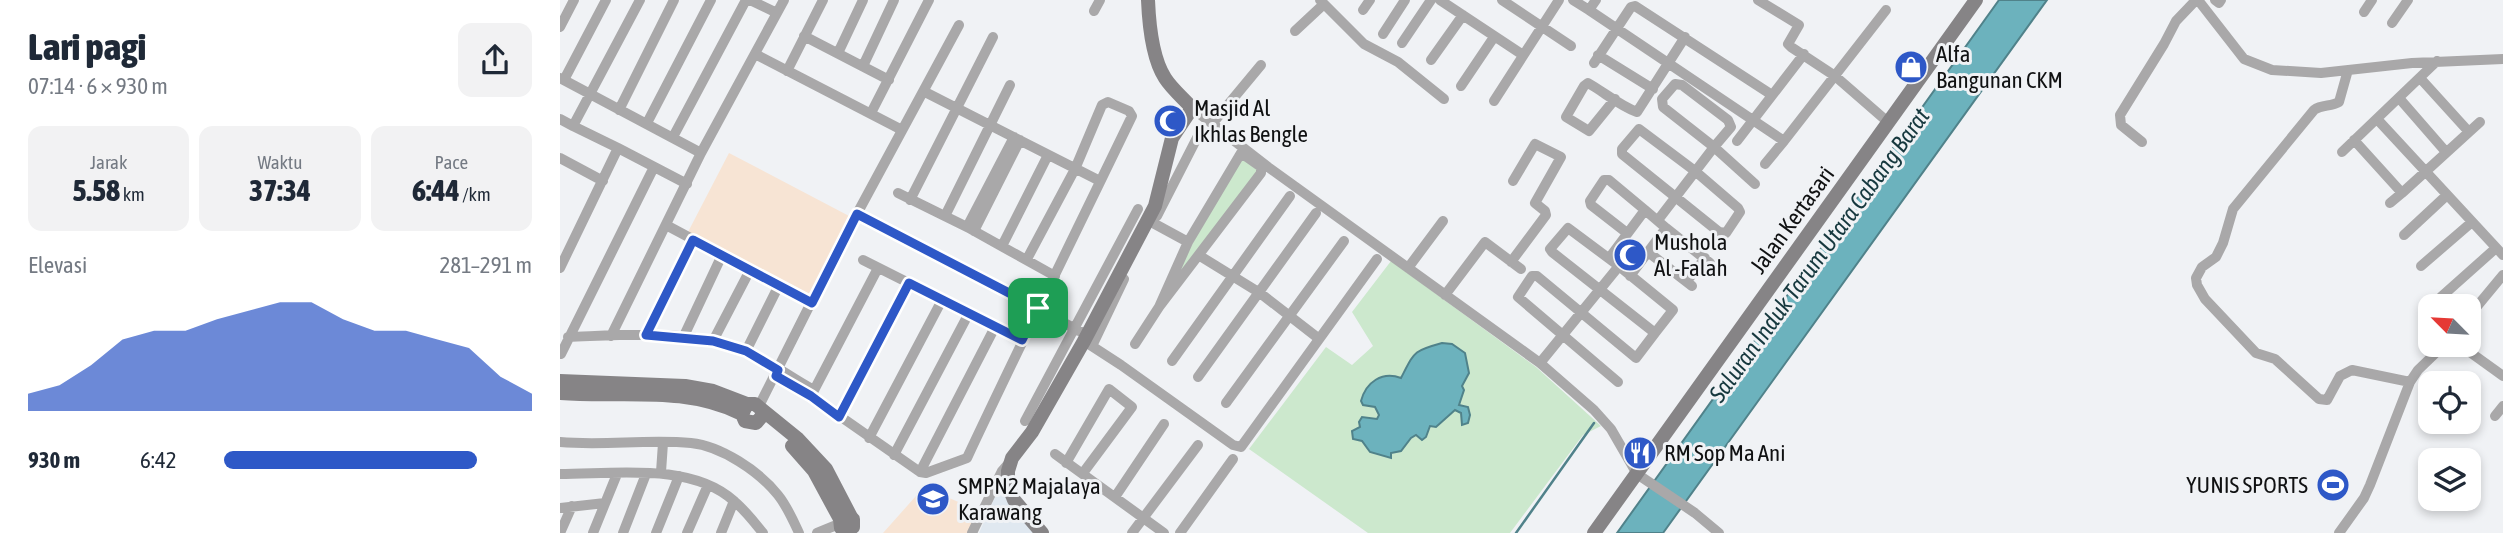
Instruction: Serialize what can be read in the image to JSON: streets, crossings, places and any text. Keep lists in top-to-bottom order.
{
  "streets": {
    "street": ["Jalan Kertasari"]
  },
  "water": ["Saluran Induk Tarum Utara Cabang Barat"],
  "places": {
    "shop": ["Alfa Bangunan CKM"],
    "mosque": ["Masjid Al Ikhlas Bengle", "Mushola Al -Falah"],
    "restaurant": ["RM Sop Ma Ani"],
    "sports": ["YUNIS SPORTS"],
    "school or university": ["SMPN2 Majalaya Karawang"]
  },
  "north": "top left",
  "page": {
    "heading": ["Lari pagi", "07:14 · 6 × 930 m"],
    "stats": [
      ["Jarak", "5.58 km"],
      ["Waktu", "37:34"],
      ["Pace", "6:44 /km"]
    ],
    "chart": ["Elevasi", "281–291 m"],
    "list": [
      {
        "name": "930 m",
        "note": "6:42"
      }
    ]
  }
}
